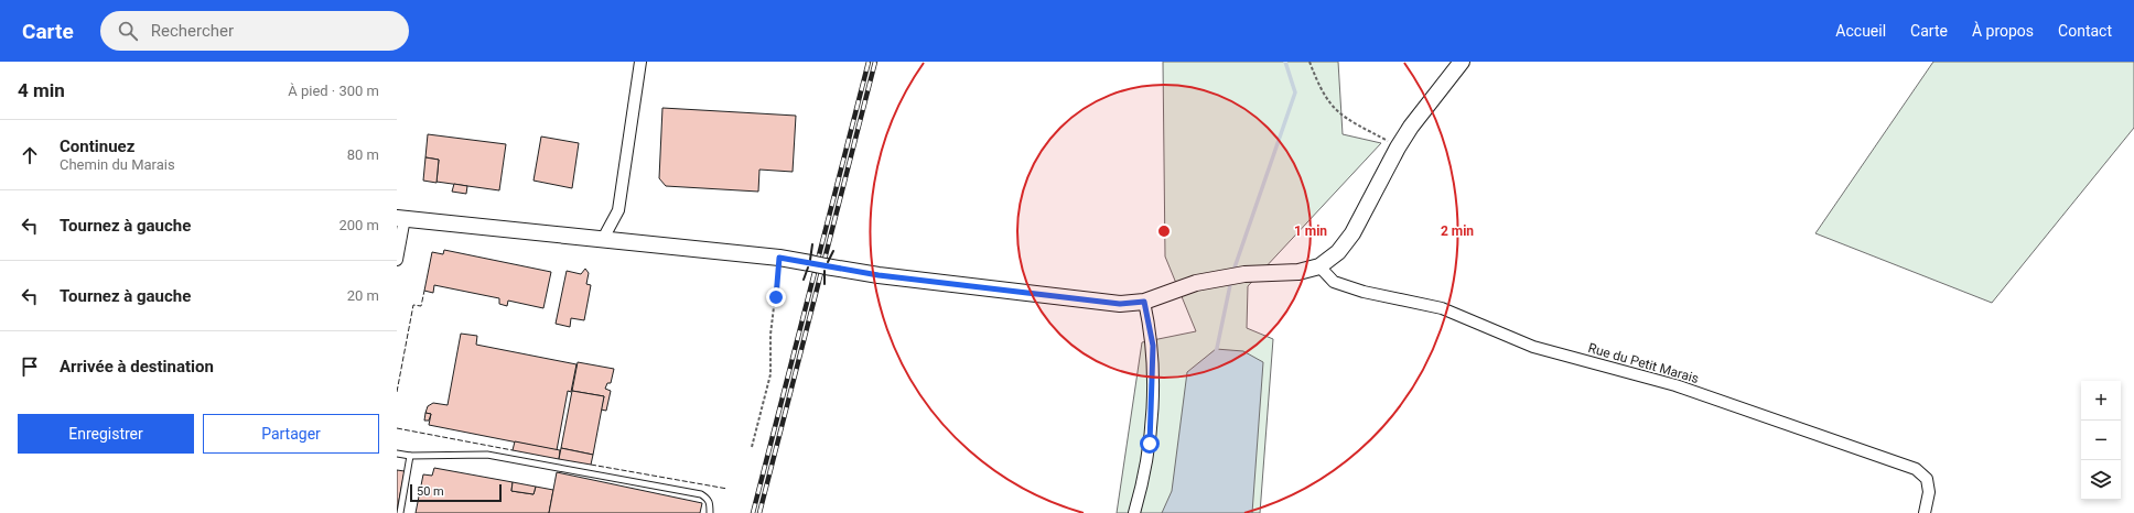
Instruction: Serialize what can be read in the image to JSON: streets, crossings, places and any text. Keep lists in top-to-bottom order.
{
  "streets": {
    "street": ["Rue du Petit Marais"]
  },
  "scale_bar": "50 m",
  "page": {
    "header": "Carte",
    "search": "Rechercher",
    "nav": [
      "Accueil",
      "Carte",
      "À propos",
      "Contact"
    ],
    "heading": ["4 min", "À pied · 300 m"],
    "list": [
      ["Continuez", "Chemin du Marais", "80 m"],
      ["Tournez à gauche", "200 m"],
      ["Tournez à gauche", "20 m"],
      "Arrivée à destination"
    ],
    "map_buttons": ["+", "−"],
    "buttons": ["Enregistrer", "Partager"],
    "scale": "50 m"
  },
  "rings": ["1 min", "2 min"]
}
